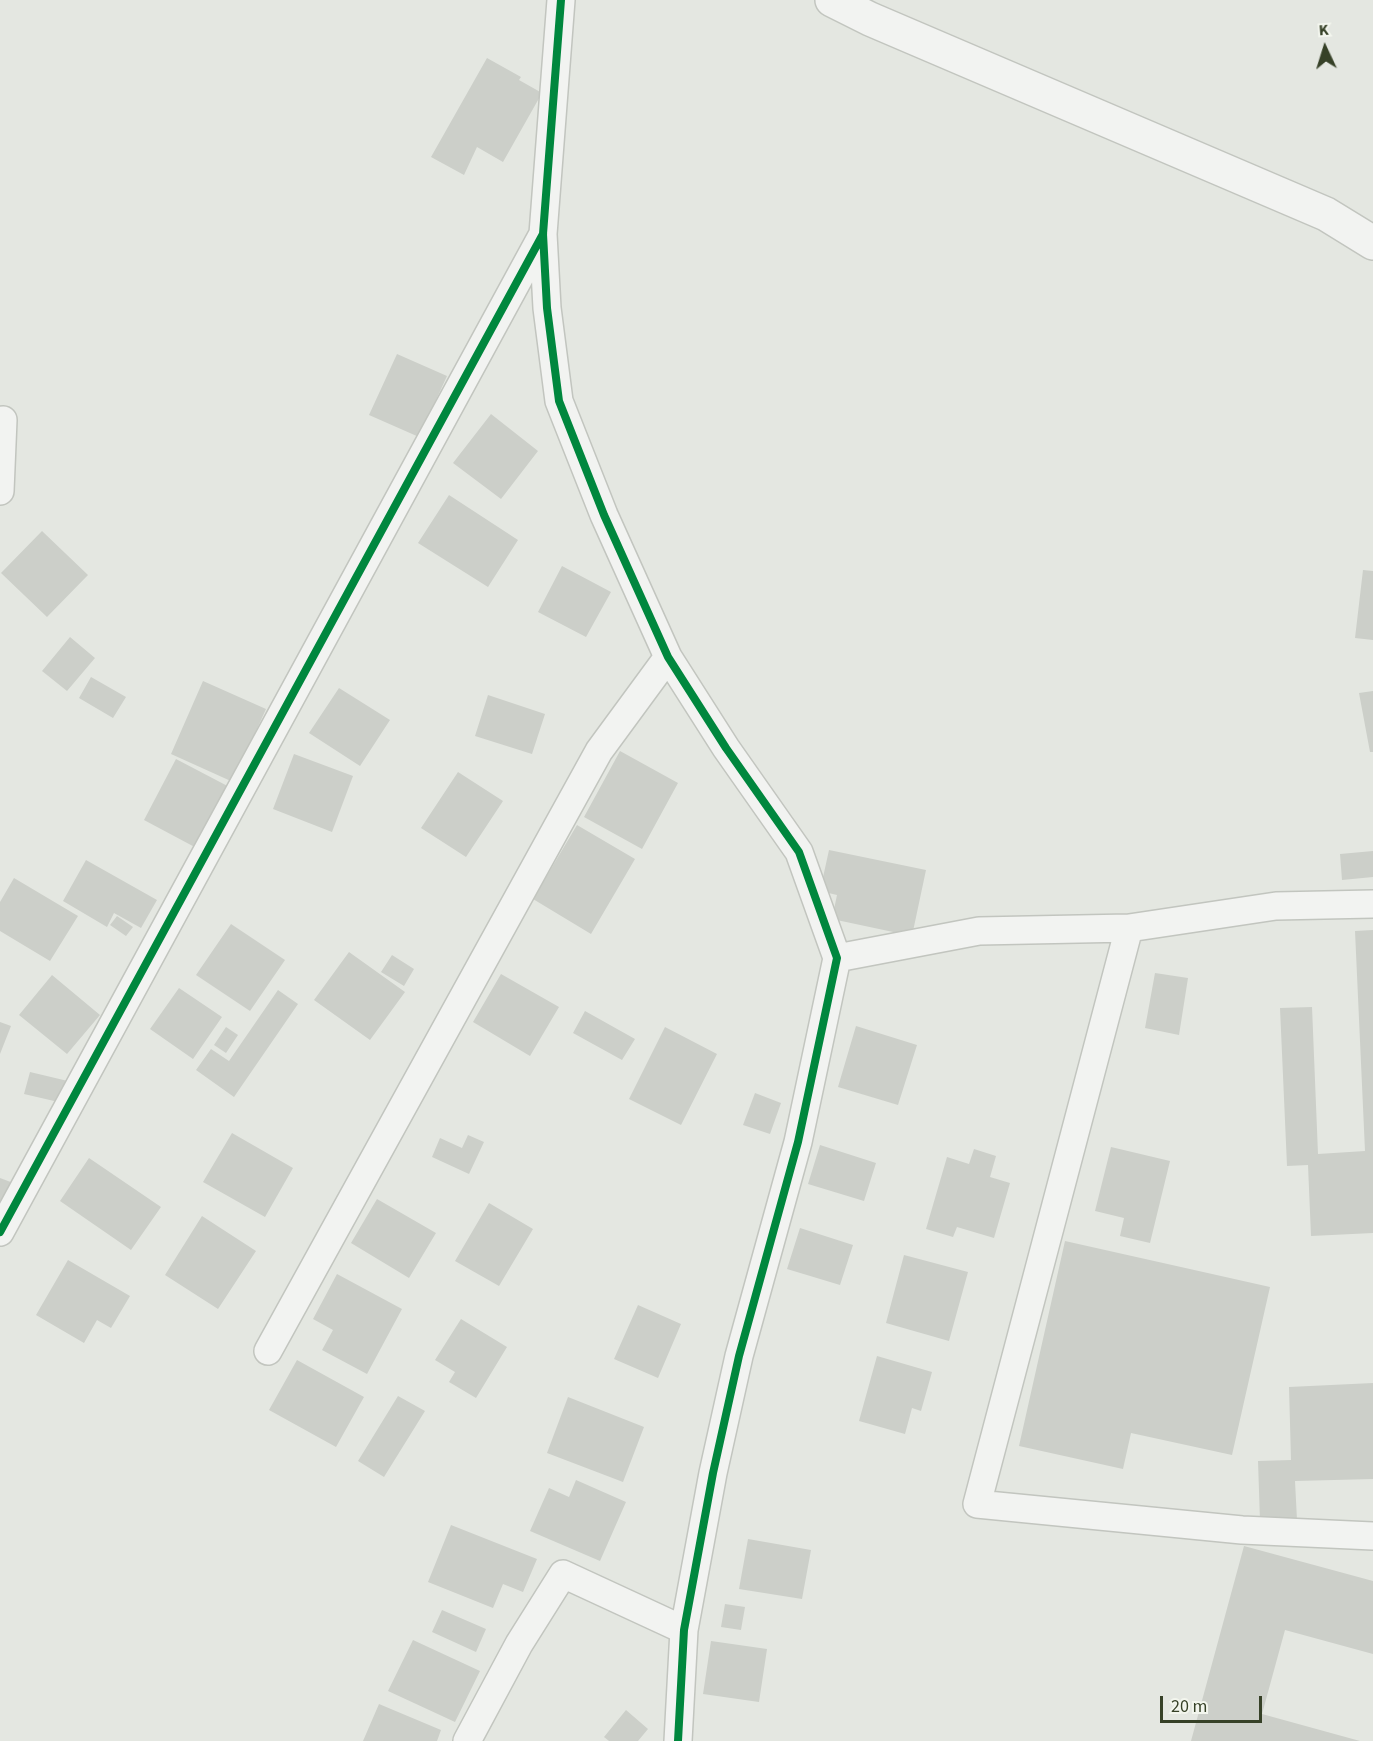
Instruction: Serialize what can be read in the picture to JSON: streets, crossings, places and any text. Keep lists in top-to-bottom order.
{
  "scale_bar": "20 m",
  "north": "top"
}
